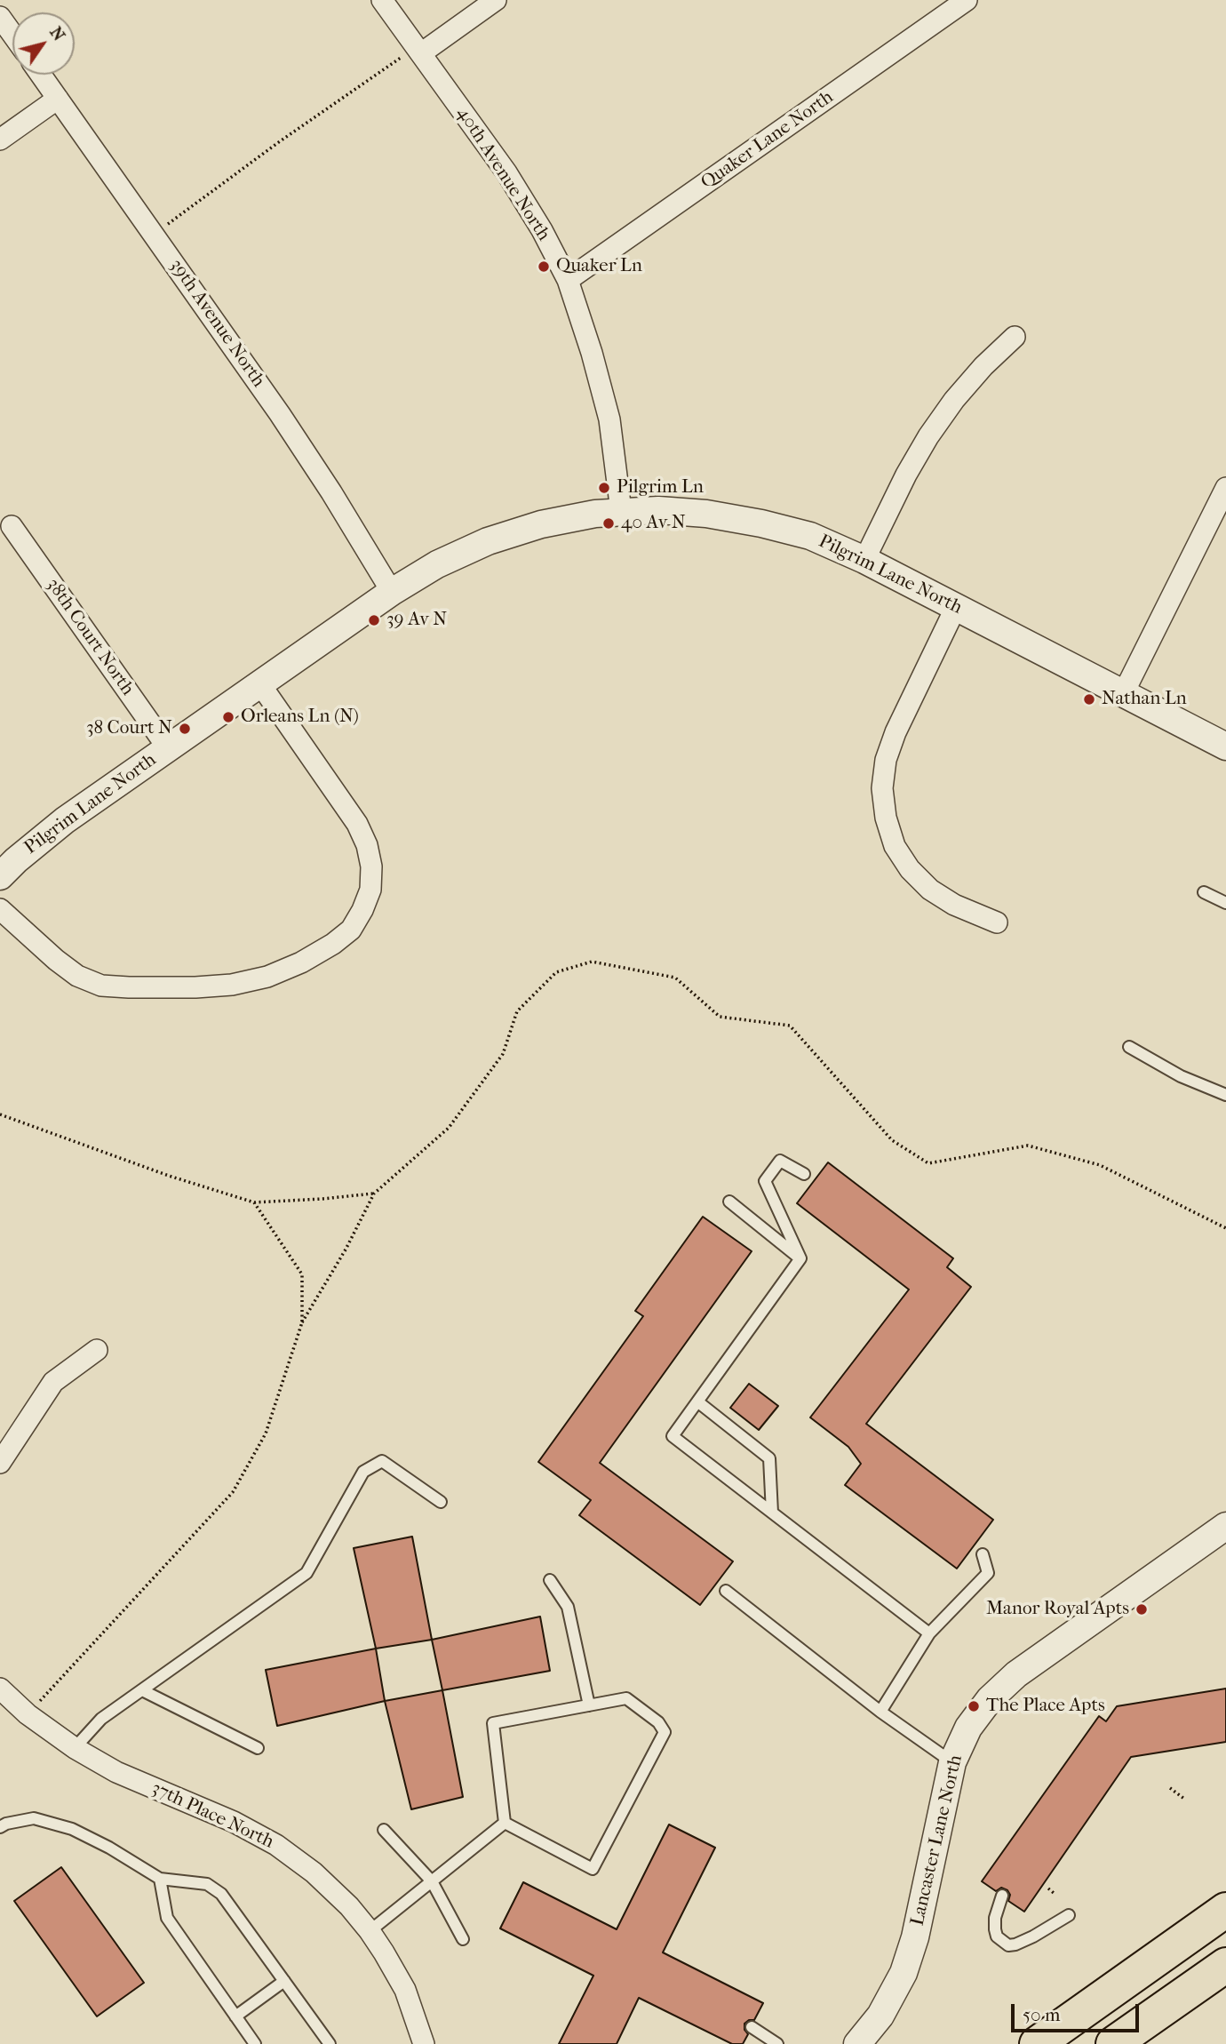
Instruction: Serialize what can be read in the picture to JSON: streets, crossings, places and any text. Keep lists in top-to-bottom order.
{
  "streets": {
    "street": [
      "Quaker Lane North",
      "40th Avenue North",
      "39th Avenue North",
      "Pilgrim Lane North",
      "38th Court North",
      "37th Place North",
      "Lancaster Lane North"
    ]
  },
  "crossings": [
    ["Quaker Lane North", "40th Avenue North"],
    ["40th Avenue North", "Pilgrim Lane North"],
    ["39th Avenue North", "Pilgrim Lane North"],
    ["Pilgrim Lane North", "38th Court North"]
  ],
  "places": [
    "Quaker Ln",
    "Pilgrim Ln",
    "40 Av N",
    "39 Av N",
    "Nathan Ln",
    "Orleans Ln (N)",
    "38 Court N",
    "Manor Royal Apts",
    "The Place Apts"
  ],
  "scale_bar": "50 m",
  "north": "top right"
}
